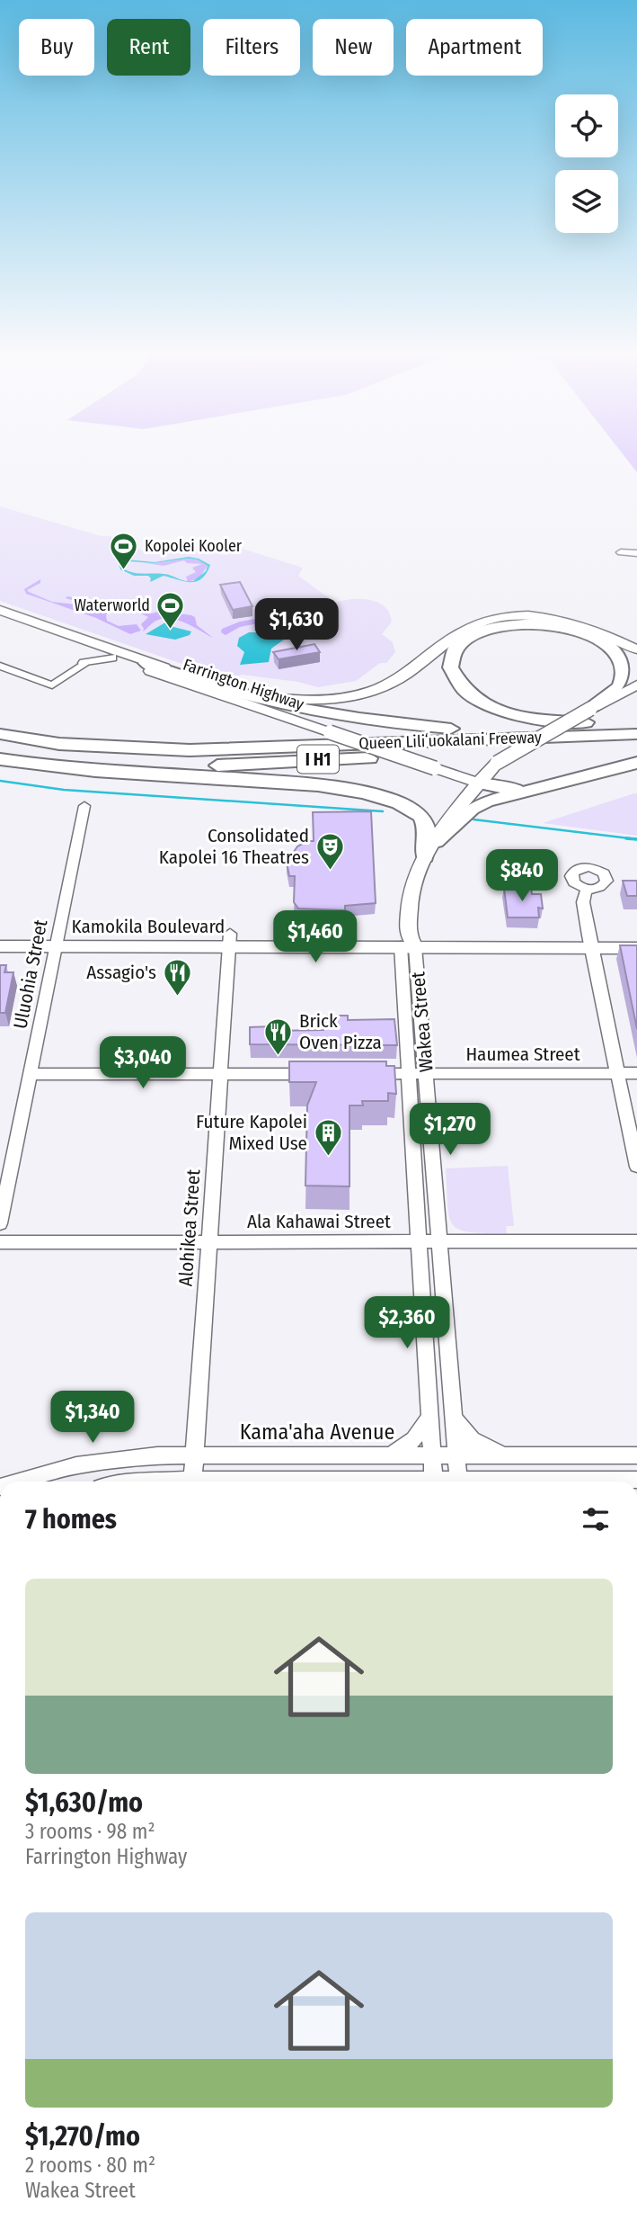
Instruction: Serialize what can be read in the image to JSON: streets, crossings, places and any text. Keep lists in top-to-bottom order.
{
  "streets": {
    "highway": ["Queen Liliʻuokalani Freeway", "I H1"],
    "main road": ["Farrington Highway", "Kamokila Boulevard", "Wakea Street"],
    "street": [
      "Uluohia Street",
      "Haumea Street",
      "Ala Kahawai Street",
      "Alohikea Street",
      "Kama'aha Avenue"
    ]
  },
  "crossings": [
    ["Farrington Highway", "Wakea Street"],
    ["Kamokila Boulevard", "Uluohia Street"],
    ["Kamokila Boulevard", "Wakea Street"],
    ["Kamokila Boulevard", "Alohikea Street"],
    ["Wakea Street", "Haumea Street"],
    ["Wakea Street", "Ala Kahawai Street"],
    ["Wakea Street", "Kama'aha Avenue"],
    ["Ala Kahawai Street", "Alohikea Street"],
    ["Alohikea Street", "Kama'aha Avenue"]
  ],
  "places": {
    "sports": ["Kopolei Kooler", "Waterworld"],
    "theatre": ["Consolidated Kapolei 16 Theatres"],
    "restaurant": ["Assagio's", "Brick Oven Pizza"],
    "building": ["Future Kapolei Mixed Use"]
  },
  "page": {
    "chip": [
      "Buy",
      "Rent",
      "Filters",
      "New",
      "Apartment"
    ],
    "price": [
      "$1,630",
      "$840",
      "$1,460",
      "$3,040",
      "$1,270",
      "$2,360",
      "$1,340"
    ],
    "heading": "7 homes",
    "list": [
      {
        "name": "$1,630/mo",
        "note": "3 rooms · 98 m² · Farrington Highway"
      },
      {
        "name": "$1,270/mo",
        "note": "2 rooms · 80 m² · Wakea Street"
      }
    ]
  }
}
